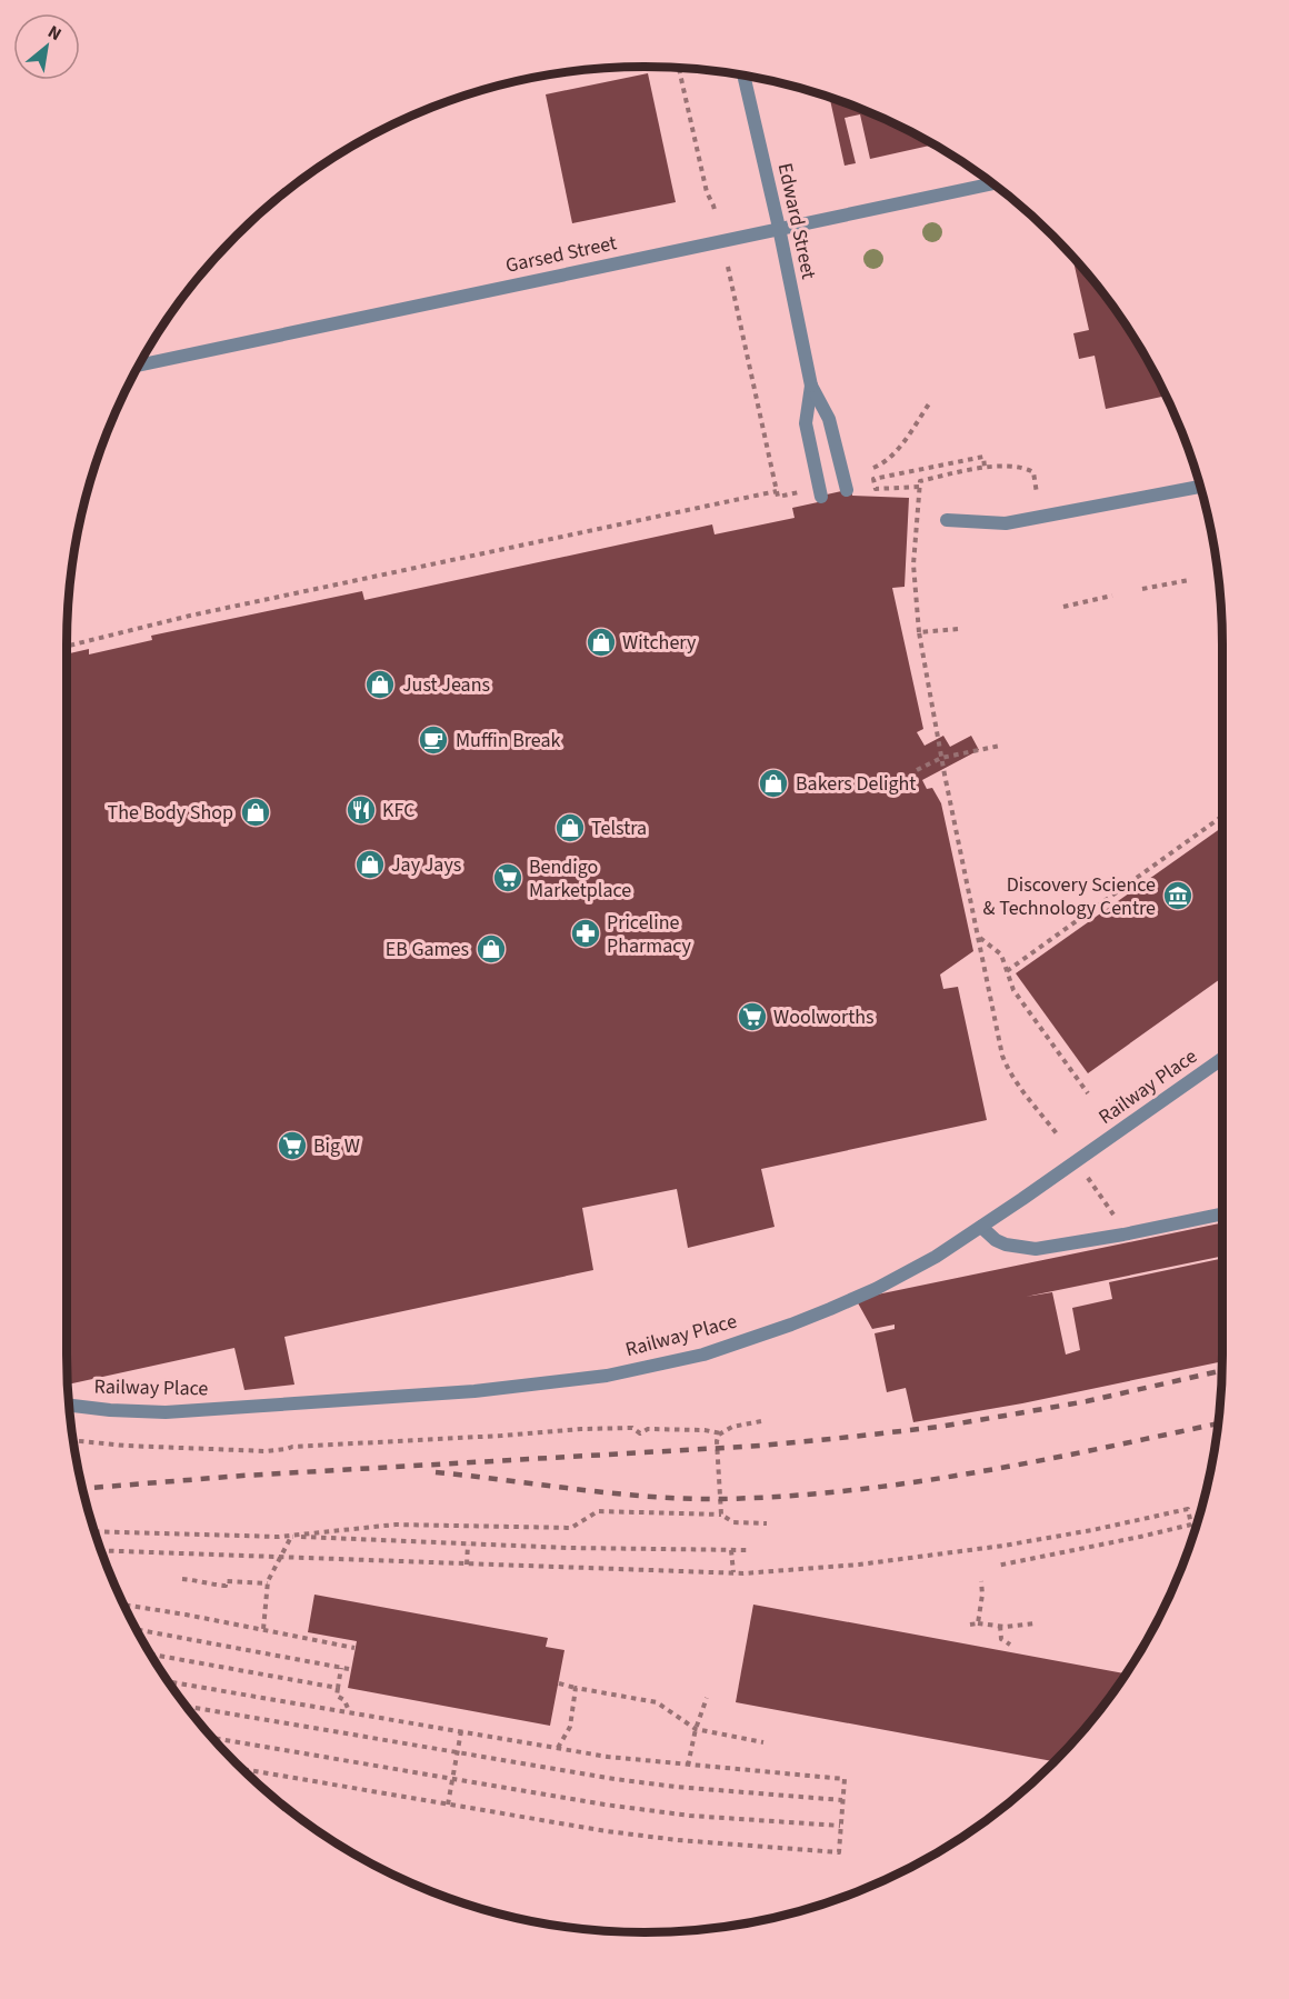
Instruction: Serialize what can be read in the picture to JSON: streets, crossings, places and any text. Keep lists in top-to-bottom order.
{
  "streets": {
    "street": ["Edward Street", "Garsed Street", "Railway Place"]
  },
  "crossings": [
    ["Edward Street", "Garsed Street"]
  ],
  "places": {
    "shop": [
      "Witchery",
      "Just Jeans",
      "Bakers Delight",
      "The Body Shop",
      "Telstra",
      "Jay Jays",
      "EB Games"
    ],
    "cafe": ["Muffin Break"],
    "restaurant": ["KFC"],
    "supermarket": ["Bendigo Marketplace", "Woolworths", "Big W"],
    "museum": ["Discovery Science & Technology Centre"],
    "pharmacy": ["Priceline Pharmacy"]
  },
  "north": "top right"
}
